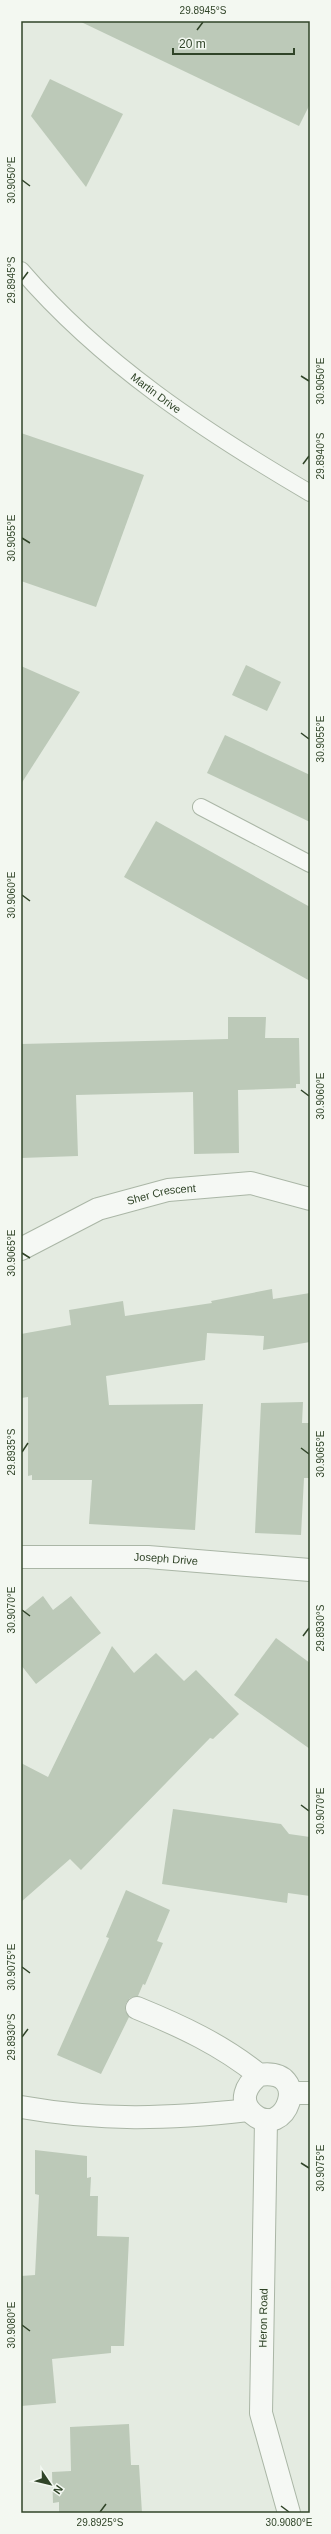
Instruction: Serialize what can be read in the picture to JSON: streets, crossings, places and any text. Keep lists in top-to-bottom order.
{
  "streets": {
    "street": ["Sher Crescent", "Joseph Drive", "Heron Road"],
    "lane": ["Martin Drive"]
  },
  "scale_bar": "20 m",
  "north": "bottom right",
  "coordinates": [
    "29.8945°S",
    "30.9050°E",
    "29.8940°S",
    "30.9055°E",
    "30.9060°E",
    "30.9065°E",
    "29.8935°S",
    "30.9070°E",
    "29.8930°S",
    "30.9075°E",
    "30.9080°E",
    "29.8925°S"
  ]
}
